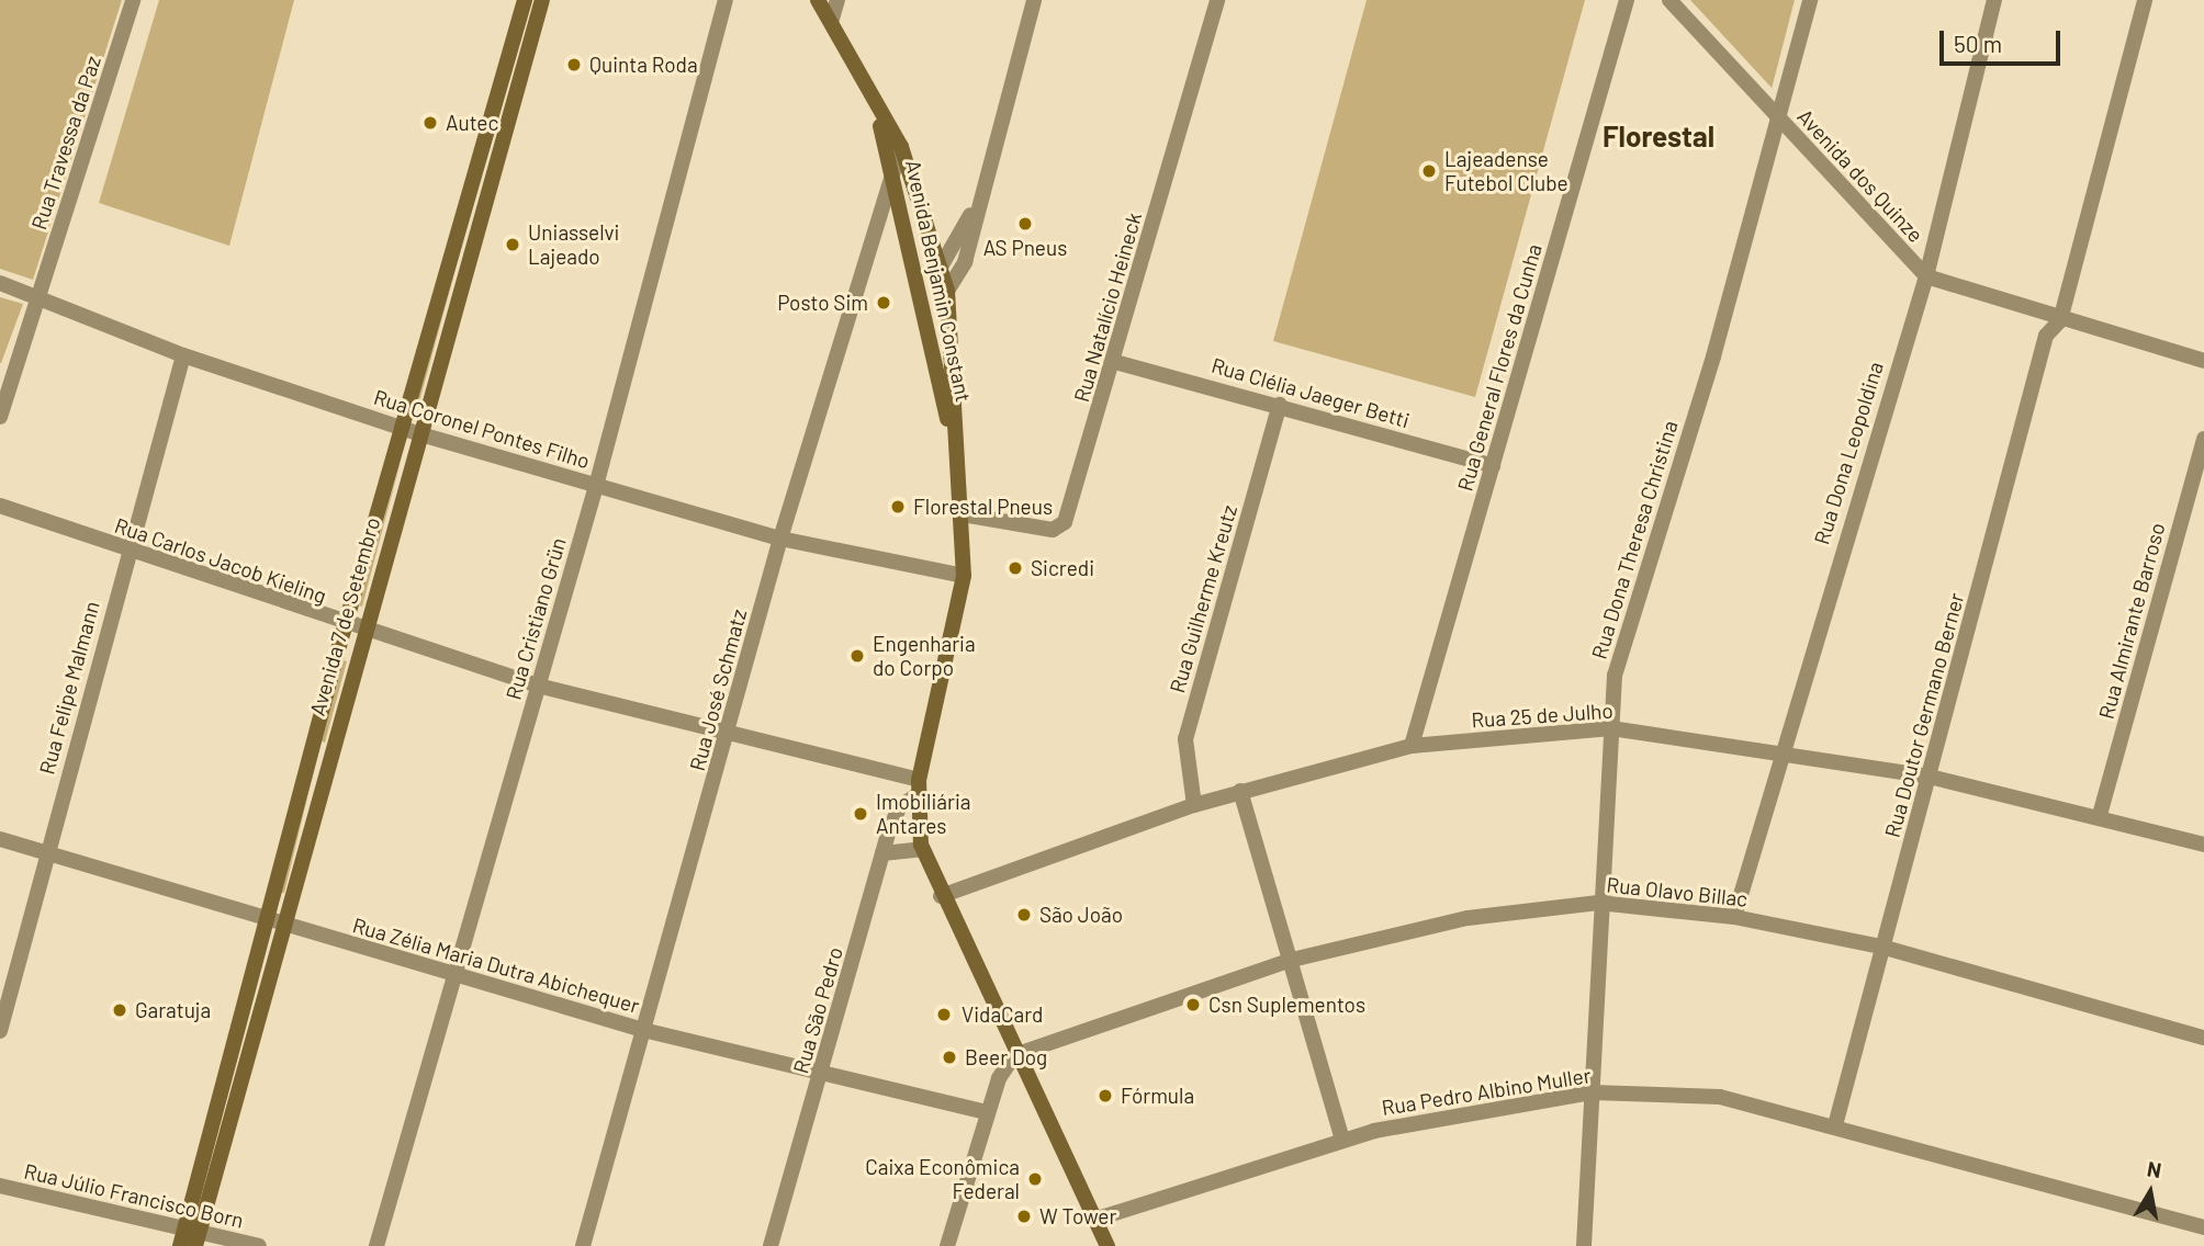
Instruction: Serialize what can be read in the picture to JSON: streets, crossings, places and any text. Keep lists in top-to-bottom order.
{
  "streets": {
    "main road": ["Avenida Benjamin Constant", "Avenida 7 de Setembro"],
    "street": [
      "Rua Travessa da Paz",
      "Avenida dos Quinze",
      "Rua Natalício Heineck",
      "Rua General Flores da Cunha",
      "Rua Clélia Jaeger Betti",
      "Rua Coronel Pontes Filho",
      "Rua Dona Leopoldina",
      "Rua Dona Theresa Christina",
      "Rua Carlos Jacob Kieling",
      "Rua Guilherme Kreutz",
      "Rua Cristiano Grün",
      "Rua Almirante Barroso",
      "Rua Felipe Malmann",
      "Rua José Schmatz",
      "Rua 25 de Julho",
      "Rua Doutor Germano Berner",
      "Rua Olavo Billac",
      "Rua Zélia Maria Dutra Abichequer",
      "Rua São Pedro",
      "Rua Pedro Albino Muller",
      "Rua Júlio Francisco Born"
    ]
  },
  "crossings": [
    ["Rua Travessa da Paz", "Rua Coronel Pontes Filho"],
    ["Avenida dos Quinze", "Rua Dona Leopoldina"],
    ["Avenida dos Quinze", "Rua Dona Theresa Christina"],
    ["Avenida dos Quinze", "Rua Doutor Germano Berner"],
    ["Avenida Benjamin Constant", "Rua Natalício Heineck"],
    ["Avenida Benjamin Constant", "Rua Coronel Pontes Filho"],
    ["Avenida Benjamin Constant", "Rua Carlos Jacob Kieling"],
    ["Avenida Benjamin Constant", "Rua José Schmatz"],
    ["Avenida Benjamin Constant", "Rua 25 de Julho"],
    ["Avenida Benjamin Constant", "Rua Olavo Billac"],
    ["Avenida Benjamin Constant", "Rua São Pedro"],
    ["Avenida Benjamin Constant", "Rua Pedro Albino Muller"],
    ["Rua Natalício Heineck", "Rua Clélia Jaeger Betti"],
    ["Rua General Flores da Cunha", "Rua Clélia Jaeger Betti"],
    ["Rua General Flores da Cunha", "Rua 25 de Julho"],
    ["Rua Clélia Jaeger Betti", "Rua Guilherme Kreutz"],
    ["Rua Coronel Pontes Filho", "Avenida 7 de Setembro"],
    ["Rua Coronel Pontes Filho", "Rua Cristiano Grün"],
    ["Rua Coronel Pontes Filho", "Rua Felipe Malmann"],
    ["Rua Coronel Pontes Filho", "Rua José Schmatz"],
    ["Rua Dona Leopoldina", "Rua 25 de Julho"],
    ["Rua Dona Leopoldina", "Rua Olavo Billac"],
    ["Rua Dona Theresa Christina", "Rua 25 de Julho"],
    ["Rua Dona Theresa Christina", "Rua Olavo Billac"],
    ["Rua Dona Theresa Christina", "Rua Pedro Albino Muller"],
    ["Rua Carlos Jacob Kieling", "Avenida 7 de Setembro"],
    ["Rua Carlos Jacob Kieling", "Rua Cristiano Grün"],
    ["Rua Carlos Jacob Kieling", "Rua Felipe Malmann"],
    ["Rua Carlos Jacob Kieling", "Rua José Schmatz"],
    ["Rua Carlos Jacob Kieling", "Rua São Pedro"],
    ["Rua Guilherme Kreutz", "Rua 25 de Julho"],
    ["Avenida 7 de Setembro", "Rua Zélia Maria Dutra Abichequer"],
    ["Avenida 7 de Setembro", "Rua Júlio Francisco Born"],
    ["Rua Cristiano Grün", "Rua Zélia Maria Dutra Abichequer"],
    ["Rua Almirante Barroso", "Rua 25 de Julho"],
    ["Rua Felipe Malmann", "Rua Zélia Maria Dutra Abichequer"],
    ["Rua José Schmatz", "Rua Zélia Maria Dutra Abichequer"],
    ["Rua 25 de Julho", "Rua Doutor Germano Berner"],
    ["Rua Doutor Germano Berner", "Rua Olavo Billac"],
    ["Rua Doutor Germano Berner", "Rua Pedro Albino Muller"],
    ["Rua Zélia Maria Dutra Abichequer", "Rua São Pedro"]
  ],
  "districts": ["Florestal"],
  "places": [
    "Quinta Roda",
    "Autec",
    "Lajeadense Futebol Clube",
    "AS Pneus",
    "Uniasselvi Lajeado",
    "Posto Sim",
    "Florestal Pneus",
    "Sicredi",
    "Engenharia do Corpo",
    "Imobiliária Antares",
    "São João",
    "Csn Suplementos",
    "Garatuja",
    "VidaCard",
    "Beer Dog",
    "Fórmula",
    "Caixa Econômica Federal",
    "W Tower"
  ],
  "scale_bar": "50 m",
  "north": "top"
}
